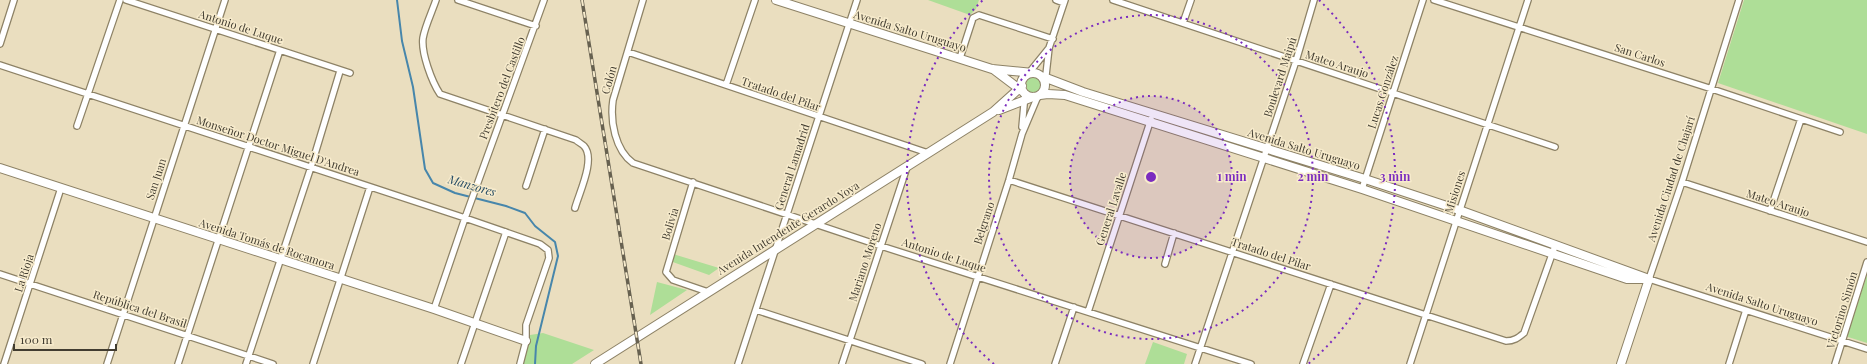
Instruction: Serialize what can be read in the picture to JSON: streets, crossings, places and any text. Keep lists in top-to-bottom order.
{
  "streets": {
    "main road": [
      "Avenida Salto Uruguayo",
      "Avenida Ciudad de Chajarí",
      "Avenida Intendente Gerardo Yoya",
      "Avenida Tomás de Rocamora"
    ],
    "street": [
      "Antonio de Luque",
      "San Carlos",
      "Mateo Araujo",
      "Boulevard Maipú",
      "Colón",
      "Presbítero del Castillo",
      "Lucas González",
      "Tratado del Pilar",
      "Monseñor Doctor Miguel D'Andrea",
      "General Lamadrid",
      "San Juan",
      "Misiones",
      "General Lavalle",
      "Belgrano",
      "Bolivia",
      "Mariano Moreno",
      "La Rioja",
      "República del Brasil",
      "Victorino Simón"
    ]
  },
  "crossings": [
    ["Antonio de Luque", "Boulevard Maipú"],
    ["Antonio de Luque", "Colón"],
    ["Antonio de Luque", "General Lamadrid"],
    ["Antonio de Luque", "San Juan"],
    ["Antonio de Luque", "General Lavalle"],
    ["Antonio de Luque", "Belgrano"],
    ["Antonio de Luque", "Bolivia"],
    ["Antonio de Luque", "Avenida Intendente Gerardo Yoya"],
    ["Antonio de Luque", "Mariano Moreno"],
    ["Avenida Salto Uruguayo", "Boulevard Maipú"],
    ["Avenida Salto Uruguayo", "Lucas González"],
    ["Avenida Salto Uruguayo", "Tratado del Pilar"],
    ["Avenida Salto Uruguayo", "General Lamadrid"],
    ["Avenida Salto Uruguayo", "Avenida Ciudad de Chajarí"],
    ["Avenida Salto Uruguayo", "Misiones"],
    ["Avenida Salto Uruguayo", "General Lavalle"],
    ["Avenida Salto Uruguayo", "Belgrano"],
    ["Avenida Salto Uruguayo", "Avenida Intendente Gerardo Yoya"],
    ["Avenida Salto Uruguayo", "Victorino Simón"],
    ["San Carlos", "Avenida Ciudad de Chajarí"],
    ["San Carlos", "Misiones"],
    ["Mateo Araujo", "Boulevard Maipú"],
    ["Mateo Araujo", "Lucas González"],
    ["Mateo Araujo", "Avenida Ciudad de Chajarí"],
    ["Mateo Araujo", "Misiones"],
    ["Boulevard Maipú", "Tratado del Pilar"],
    ["Colón", "Tratado del Pilar"],
    ["Presbítero del Castillo", "Monseñor Doctor Miguel D'Andrea"],
    ["Tratado del Pilar", "General Lamadrid"],
    ["Tratado del Pilar", "Misiones"],
    ["Tratado del Pilar", "General Lavalle"],
    ["Tratado del Pilar", "Belgrano"],
    ["Tratado del Pilar", "Avenida Intendente Gerardo Yoya"],
    ["Monseñor Doctor Miguel D'Andrea", "San Juan"],
    ["Monseñor Doctor Miguel D'Andrea", "Avenida Tomás de Rocamora"],
    ["General Lamadrid", "Avenida Intendente Gerardo Yoya"],
    ["San Juan", "Avenida Tomás de Rocamora"],
    ["San Juan", "República del Brasil"],
    ["Belgrano", "Avenida Intendente Gerardo Yoya"],
    ["Bolivia", "Avenida Intendente Gerardo Yoya"],
    ["Avenida Intendente Gerardo Yoya", "Mariano Moreno"],
    ["Avenida Tomás de Rocamora", "La Rioja"],
    ["La Rioja", "República del Brasil"]
  ],
  "water": ["Manzores"],
  "scale_bar": "100 m",
  "rings": ["1 min", "2 min", "3 min"]
}
